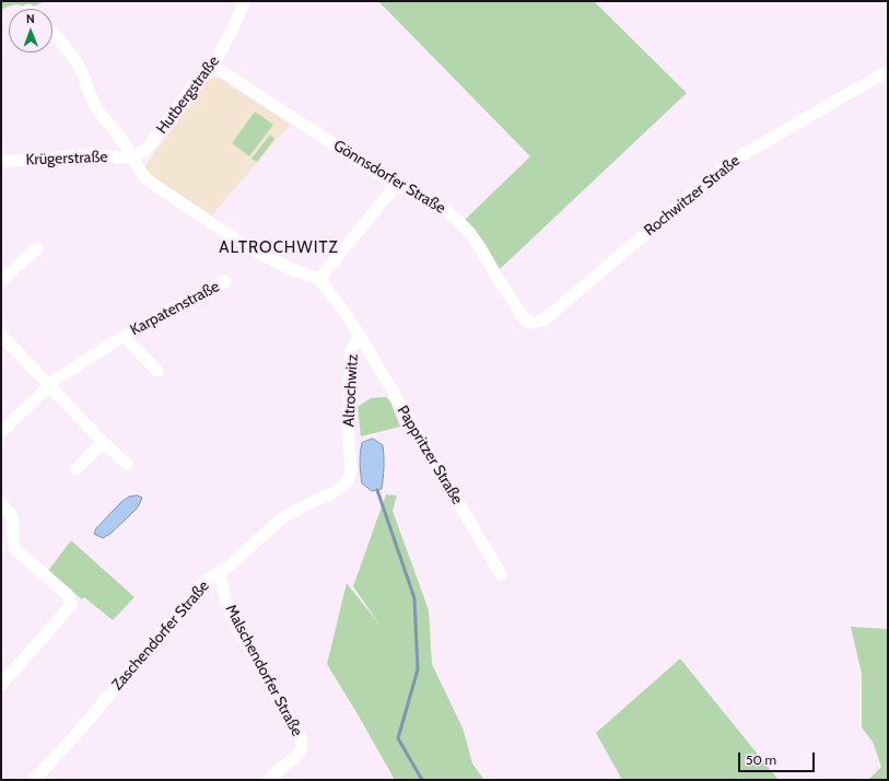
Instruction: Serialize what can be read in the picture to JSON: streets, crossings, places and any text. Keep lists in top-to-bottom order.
{
  "streets": {
    "street": [
      "Hutbergstraße",
      "Krügerstraße",
      "Gönnsdorfer Straße",
      "Rochwitzer Straße",
      "Karpatenstraße",
      "Altrochwitz",
      "Pappritzer Straße",
      "Zaschendorfer Straße",
      "Malschendorfer Straße"
    ]
  },
  "crossings": [
    ["Hutbergstraße", "Krügerstraße"],
    ["Hutbergstraße", "Gönnsdorfer Straße"],
    ["Gönnsdorfer Straße", "Rochwitzer Straße"],
    ["Altrochwitz", "Pappritzer Straße"],
    ["Altrochwitz", "Zaschendorfer Straße"],
    ["Zaschendorfer Straße", "Malschendorfer Straße"]
  ],
  "districts": ["ALTROCHWITZ"],
  "scale_bar": "50 m",
  "north": "top"
}
